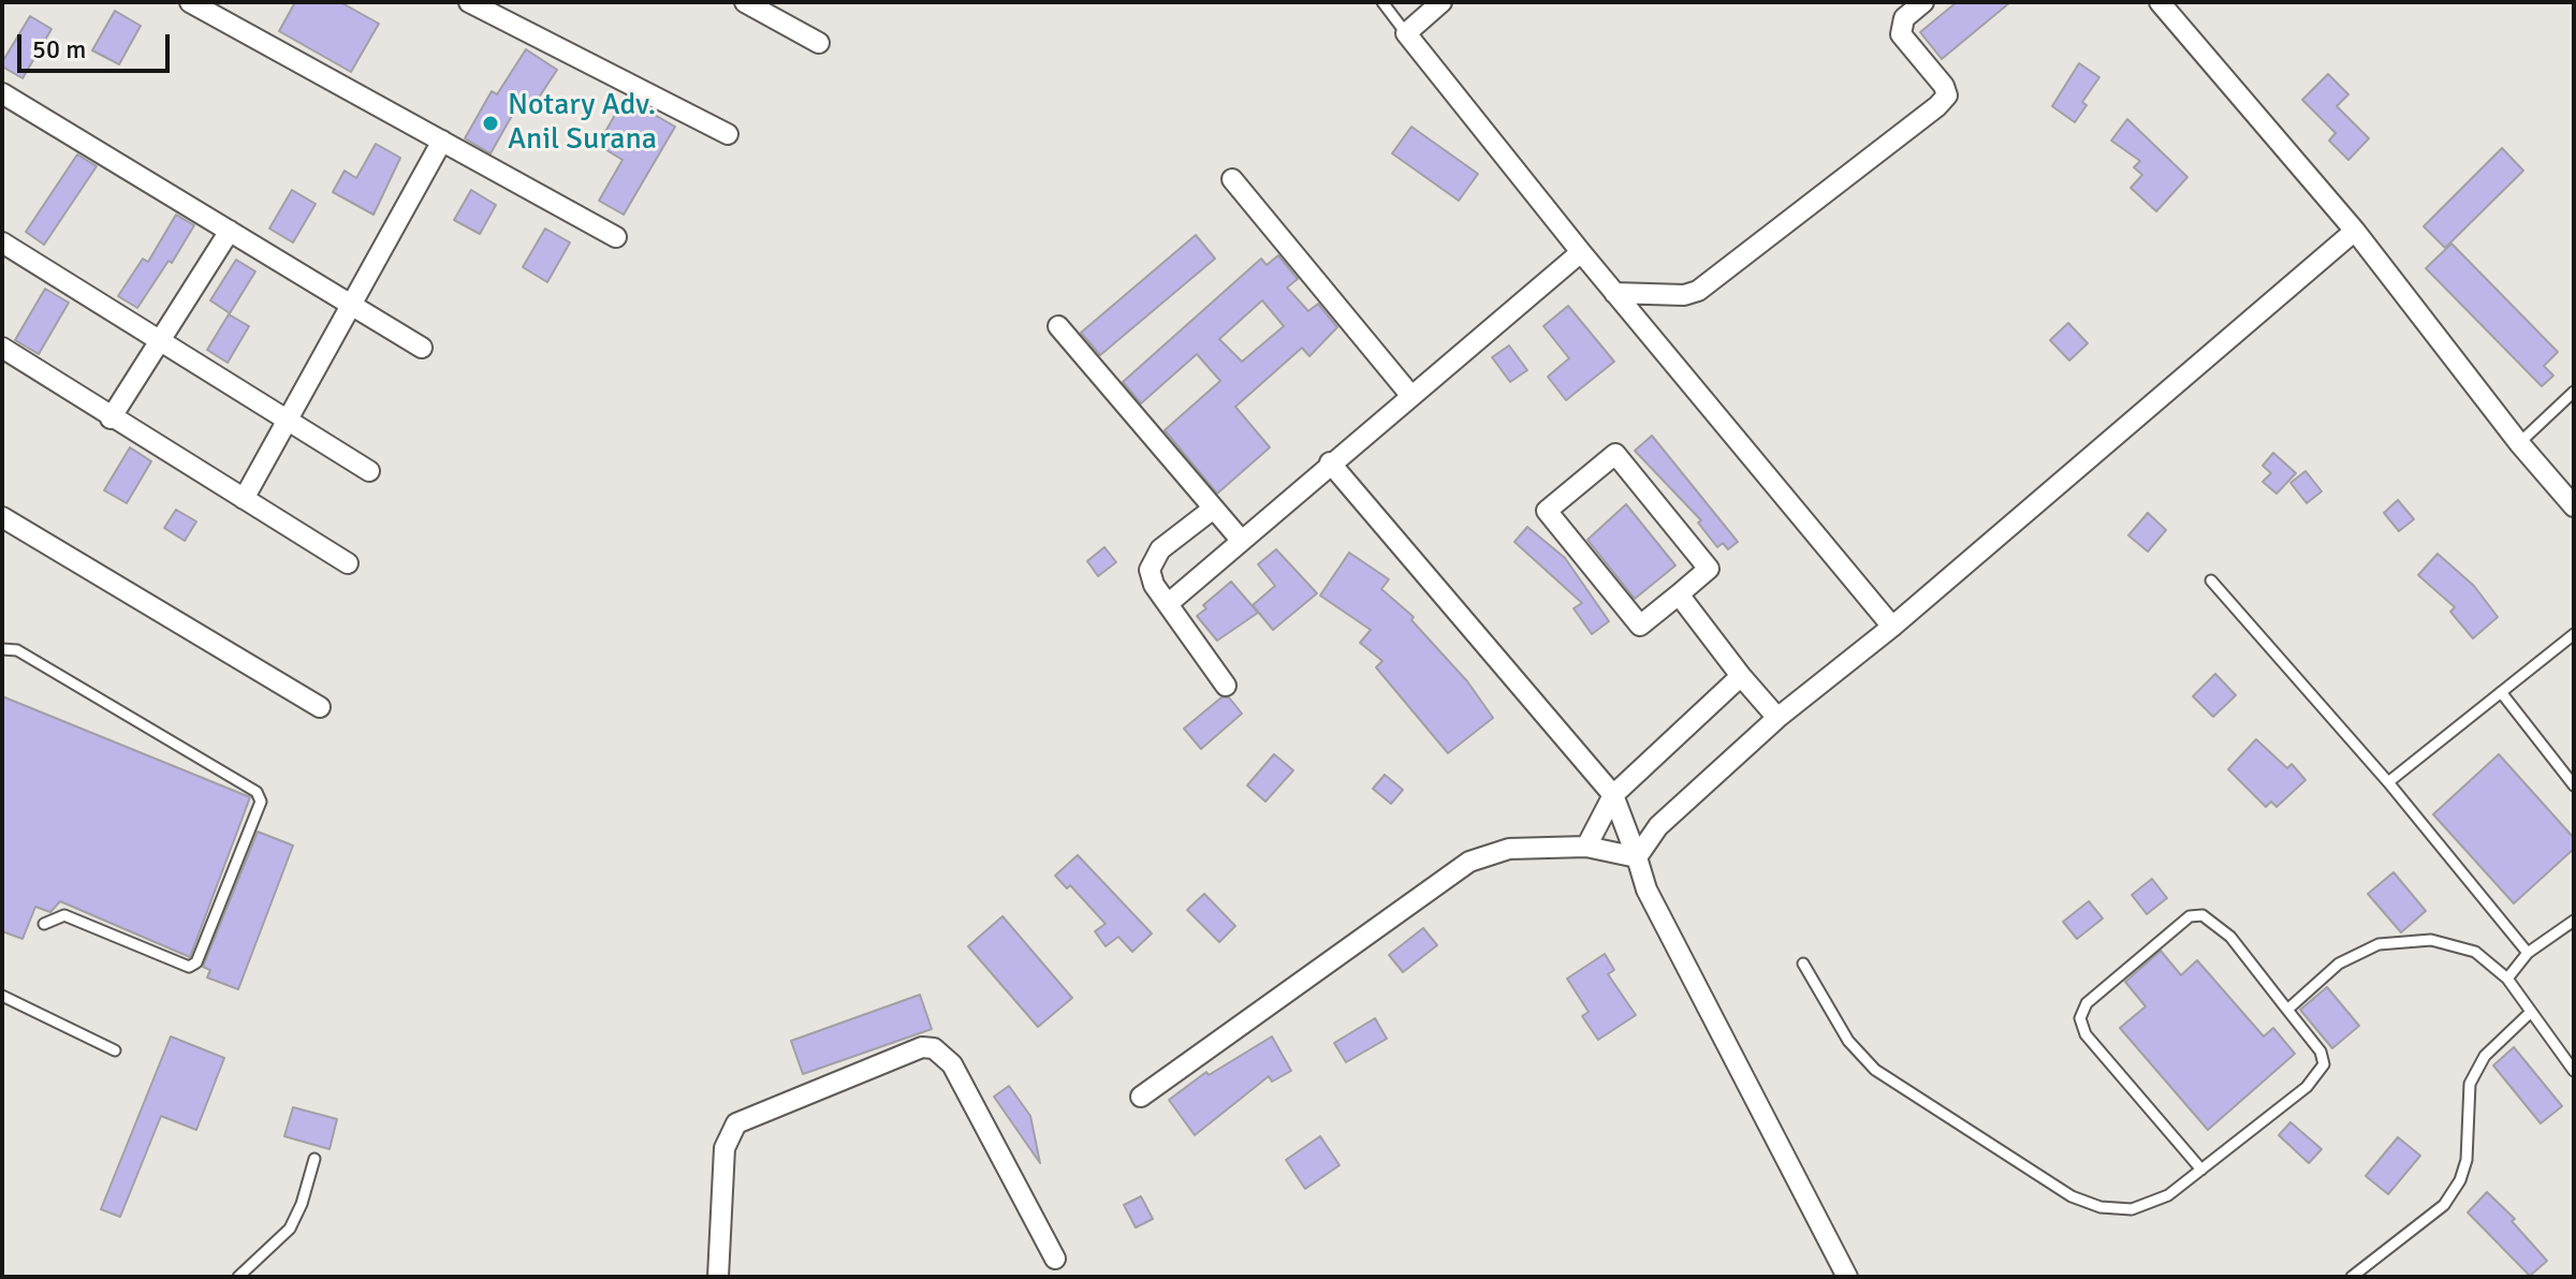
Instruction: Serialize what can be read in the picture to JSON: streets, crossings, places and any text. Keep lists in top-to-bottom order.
{
  "places": ["Notary Adv. Anil Surana"],
  "scale_bar": "50 m"
}
